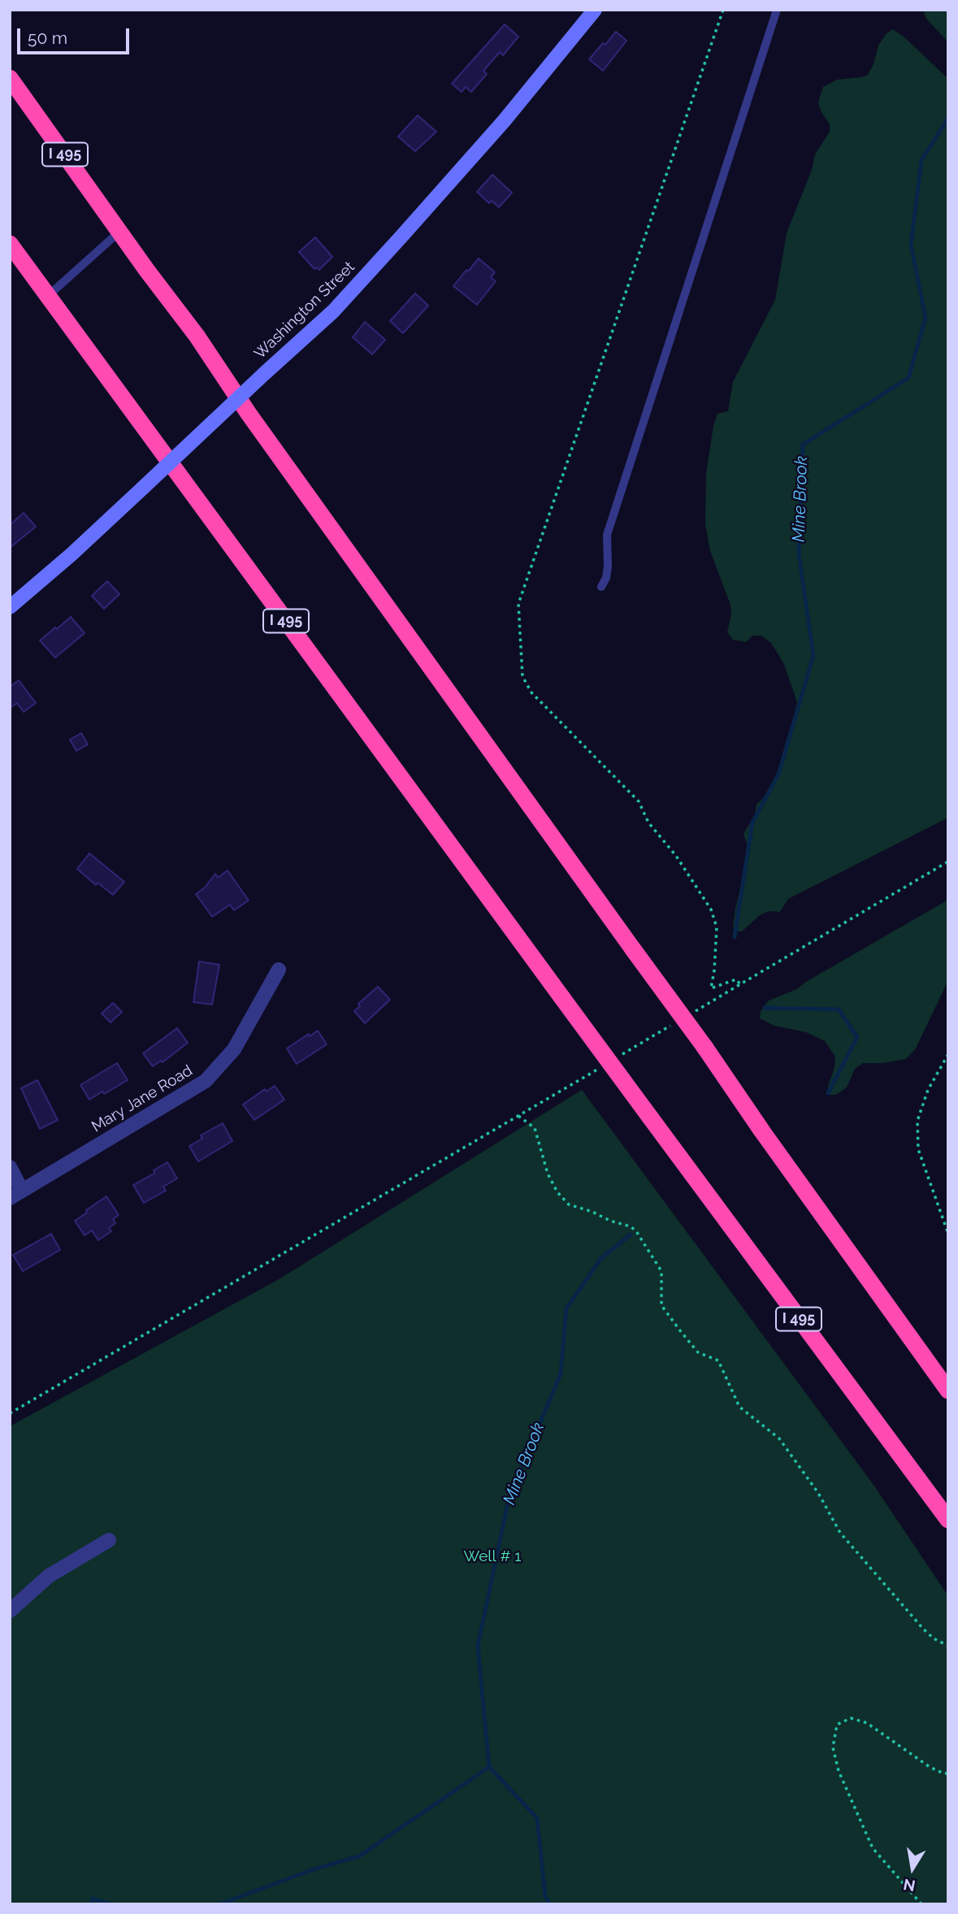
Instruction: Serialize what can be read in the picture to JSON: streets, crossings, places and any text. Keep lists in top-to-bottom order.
{
  "streets": {
    "highway": ["I 495"],
    "main road": ["Washington Street"],
    "street": ["Mary Jane Road"]
  },
  "water": ["Mine Brook"],
  "parks": ["Well # 1"],
  "scale_bar": "50 m",
  "north": "bottom"
}
